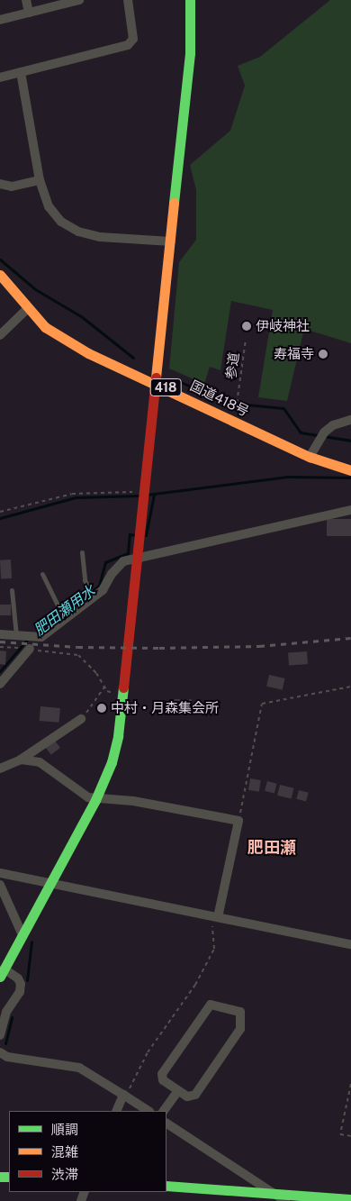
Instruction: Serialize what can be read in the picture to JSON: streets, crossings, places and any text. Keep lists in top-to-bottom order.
{
  "streets": {
    "main road": ["418", "国道418号"],
    "path": ["参道"]
  },
  "crossings": [
    ["参道", "国道418号"]
  ],
  "districts": ["肥田瀬"],
  "water": ["肥田瀬用水"],
  "places": ["伊岐神社", "寿福寺", "中村・月森集会所"],
  "legend": ["順調", "混雑", "渋滞"]
}
